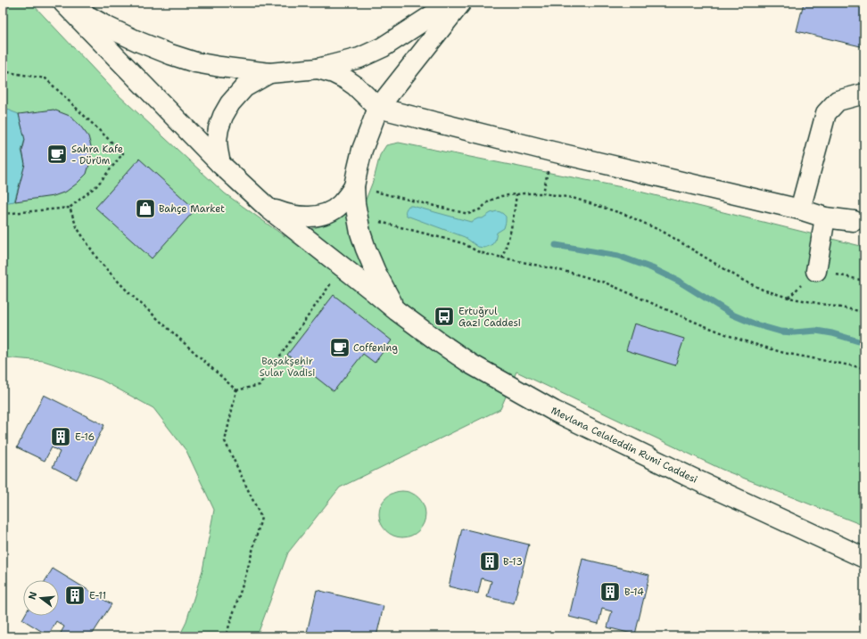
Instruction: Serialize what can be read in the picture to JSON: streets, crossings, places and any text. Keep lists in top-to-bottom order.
{
  "streets": {
    "street": ["Mevlana Celaleddin Rumi Caddesi"]
  },
  "parks": ["Başakşehir Sular Vadisi"],
  "places": {
    "cafe": ["Sahra Kafe - Dürüm", "Coffening"],
    "shop": ["Bahçe Market"],
    "bus stop": ["Ertuğrul Gazi Caddesi"],
    "building": [
      "E-16",
      "B-13",
      "B-14",
      "E-11"
    ]
  },
  "north": "left"
}
